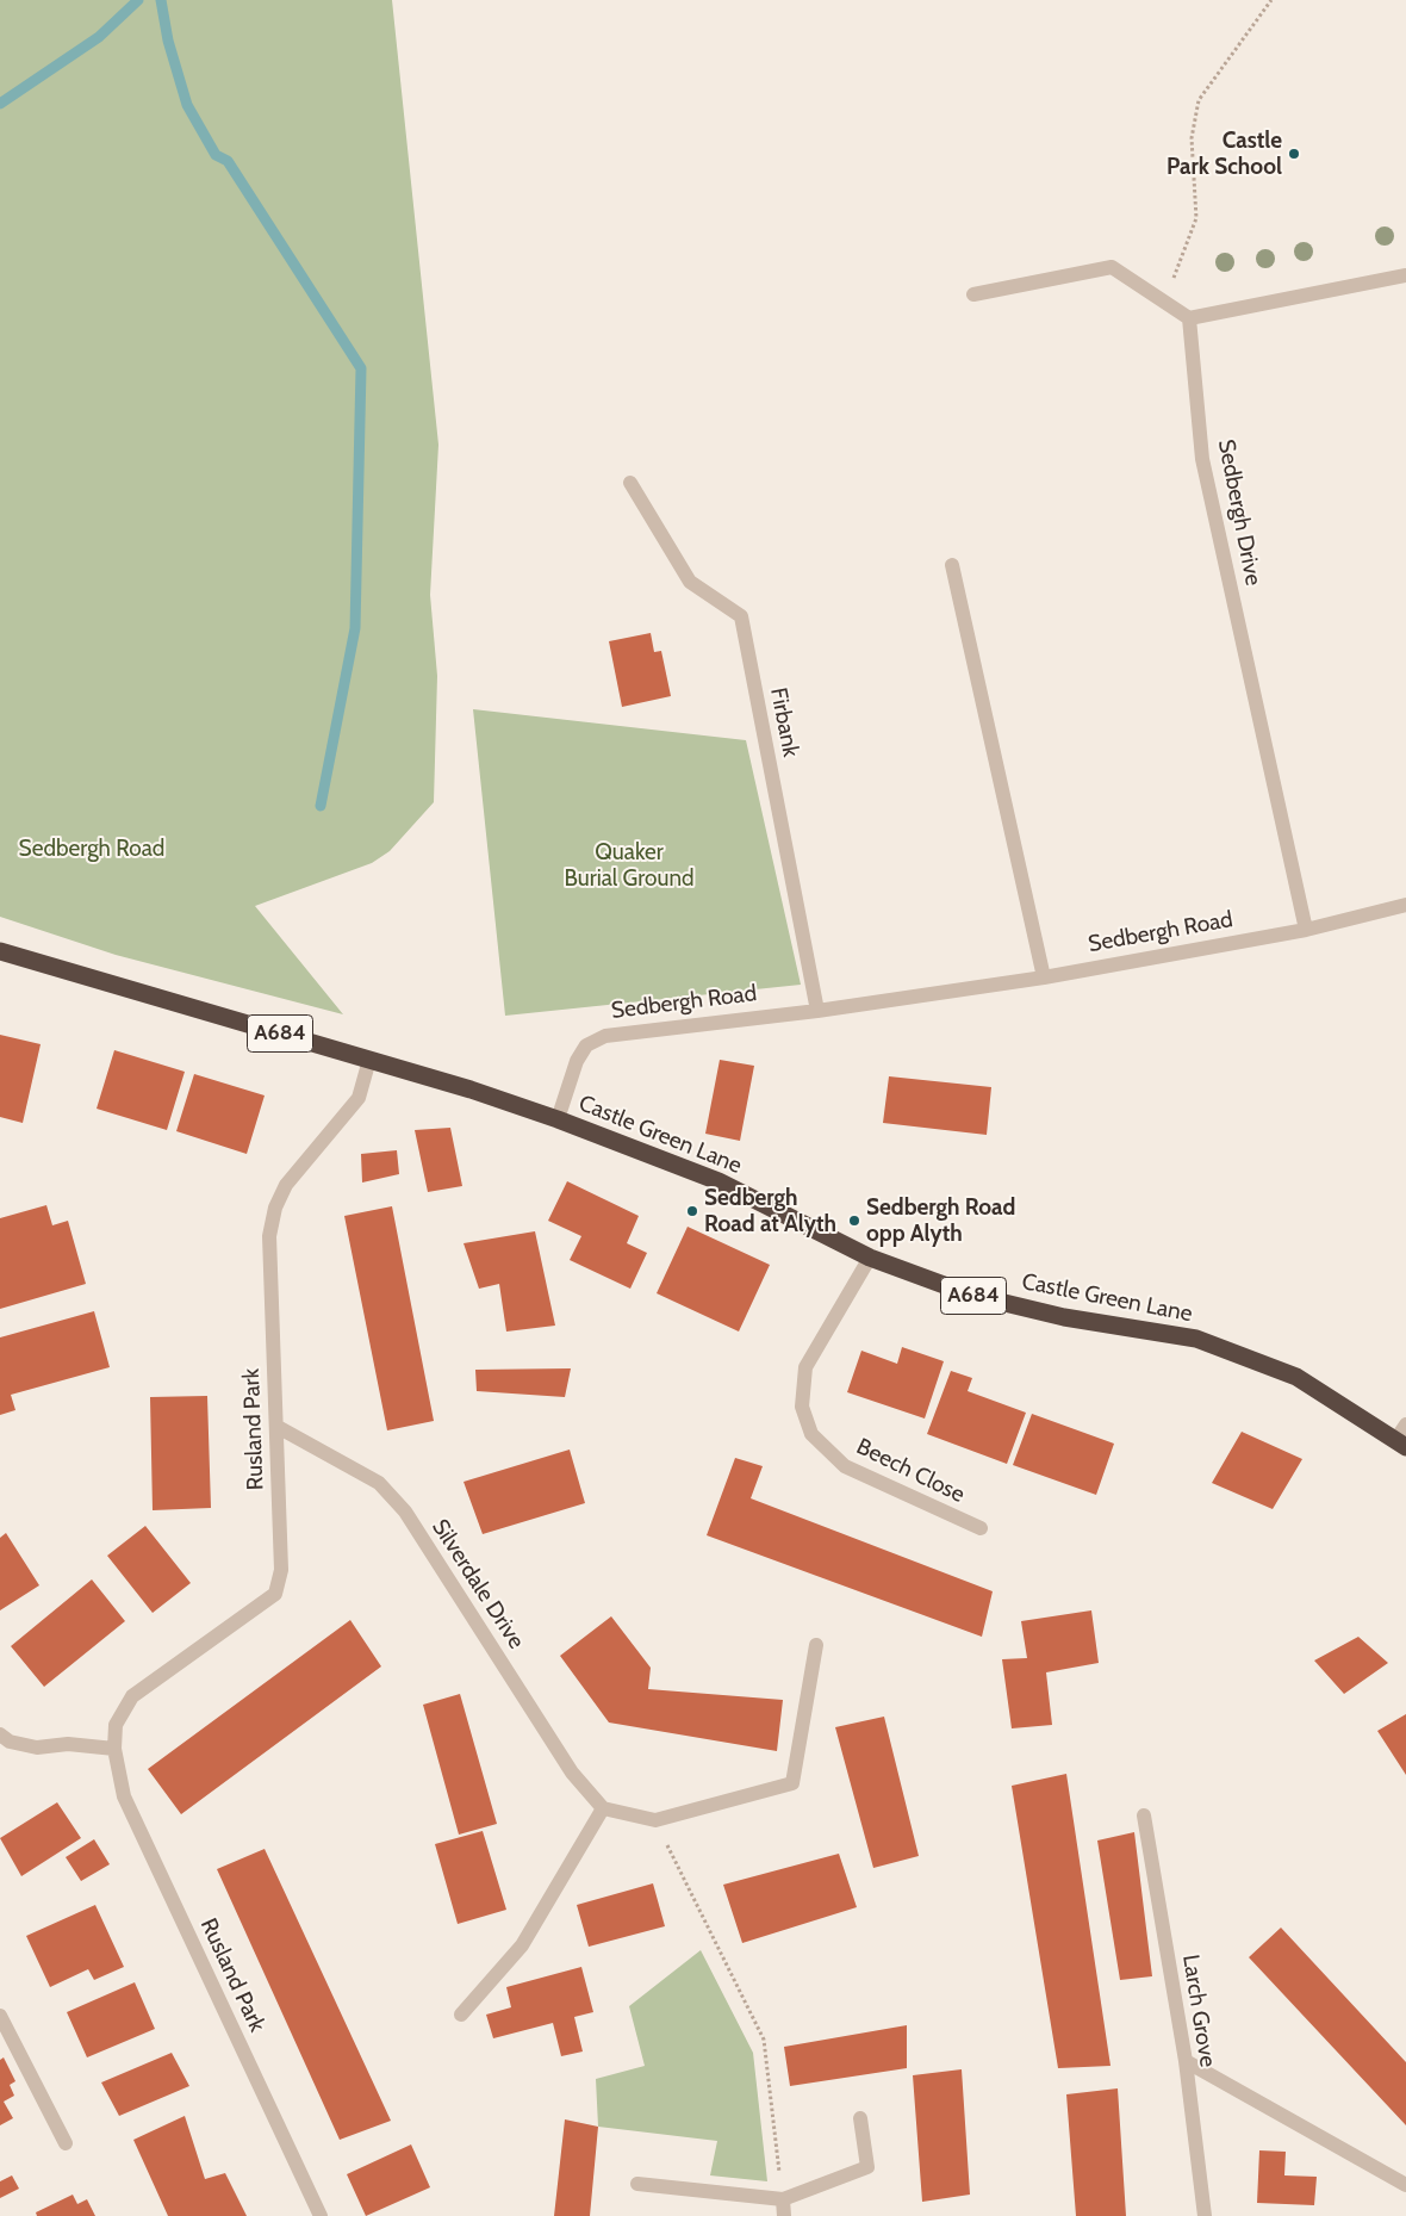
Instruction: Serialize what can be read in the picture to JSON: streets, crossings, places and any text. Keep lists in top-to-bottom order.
{
  "streets": {
    "highway": ["A684", "Castle Green Lane"],
    "street": [
      "Sedbergh Drive",
      "Firbank",
      "Sedbergh Road",
      "Rusland Park",
      "Beech Close",
      "Silverdale Drive",
      "Larch Grove"
    ]
  },
  "crossings": [
    ["Sedbergh Drive", "Sedbergh Road"],
    ["Firbank", "Sedbergh Road"],
    ["Sedbergh Road", "A684"],
    ["Sedbergh Road", "Castle Green Lane"],
    ["A684", "Castle Green Lane"],
    ["A684", "Rusland Park"],
    ["Castle Green Lane", "Beech Close"],
    ["Rusland Park", "Silverdale Drive"]
  ],
  "parks": ["Sedbergh Road", "Quaker Burial Ground"],
  "places": ["Castle Park School", "Sedbergh Road at Alyth", "Sedbergh Road opp Alyth"]
}
